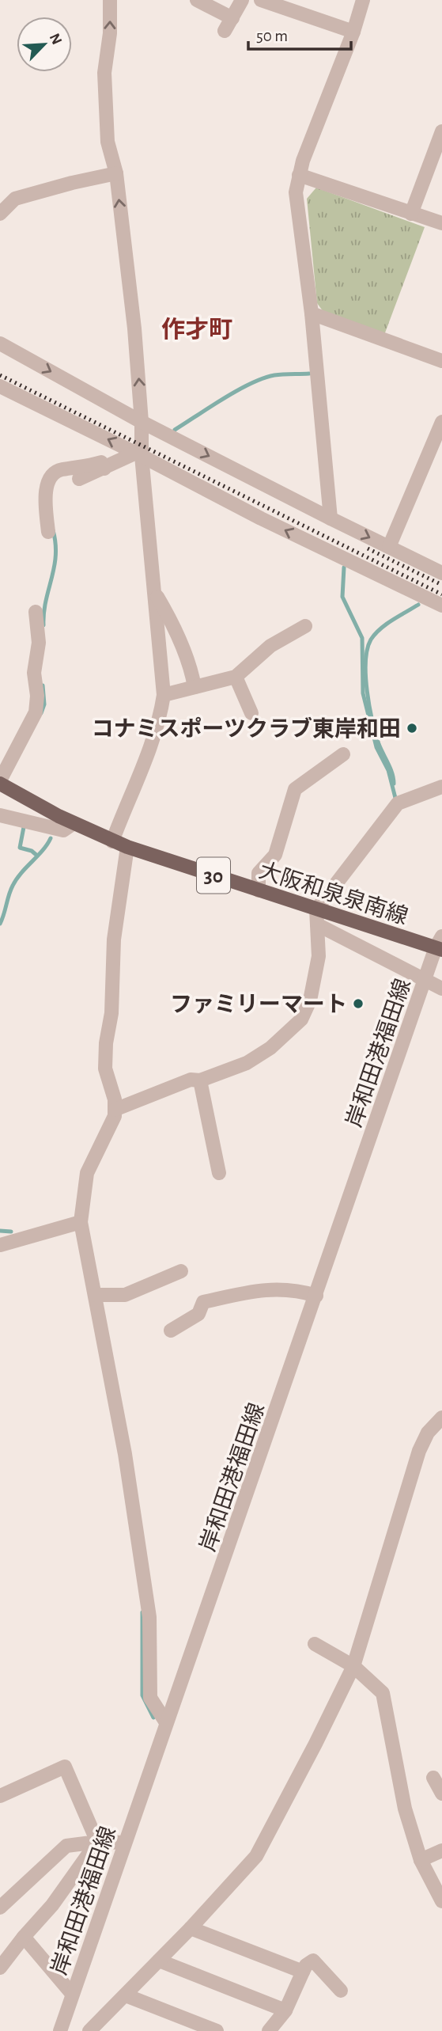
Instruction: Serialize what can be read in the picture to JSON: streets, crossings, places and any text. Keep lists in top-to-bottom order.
{
  "streets": {
    "main road": ["30", "大阪和泉泉南線"],
    "street": ["岸和田港福田線"]
  },
  "crossings": [
    ["大阪和泉泉南線", "岸和田港福田線"]
  ],
  "districts": ["作才町"],
  "places": ["コナミスポーツクラブ東岸和田", "ファミリーマート"],
  "scale_bar": "50 m",
  "north": "top right"
}
